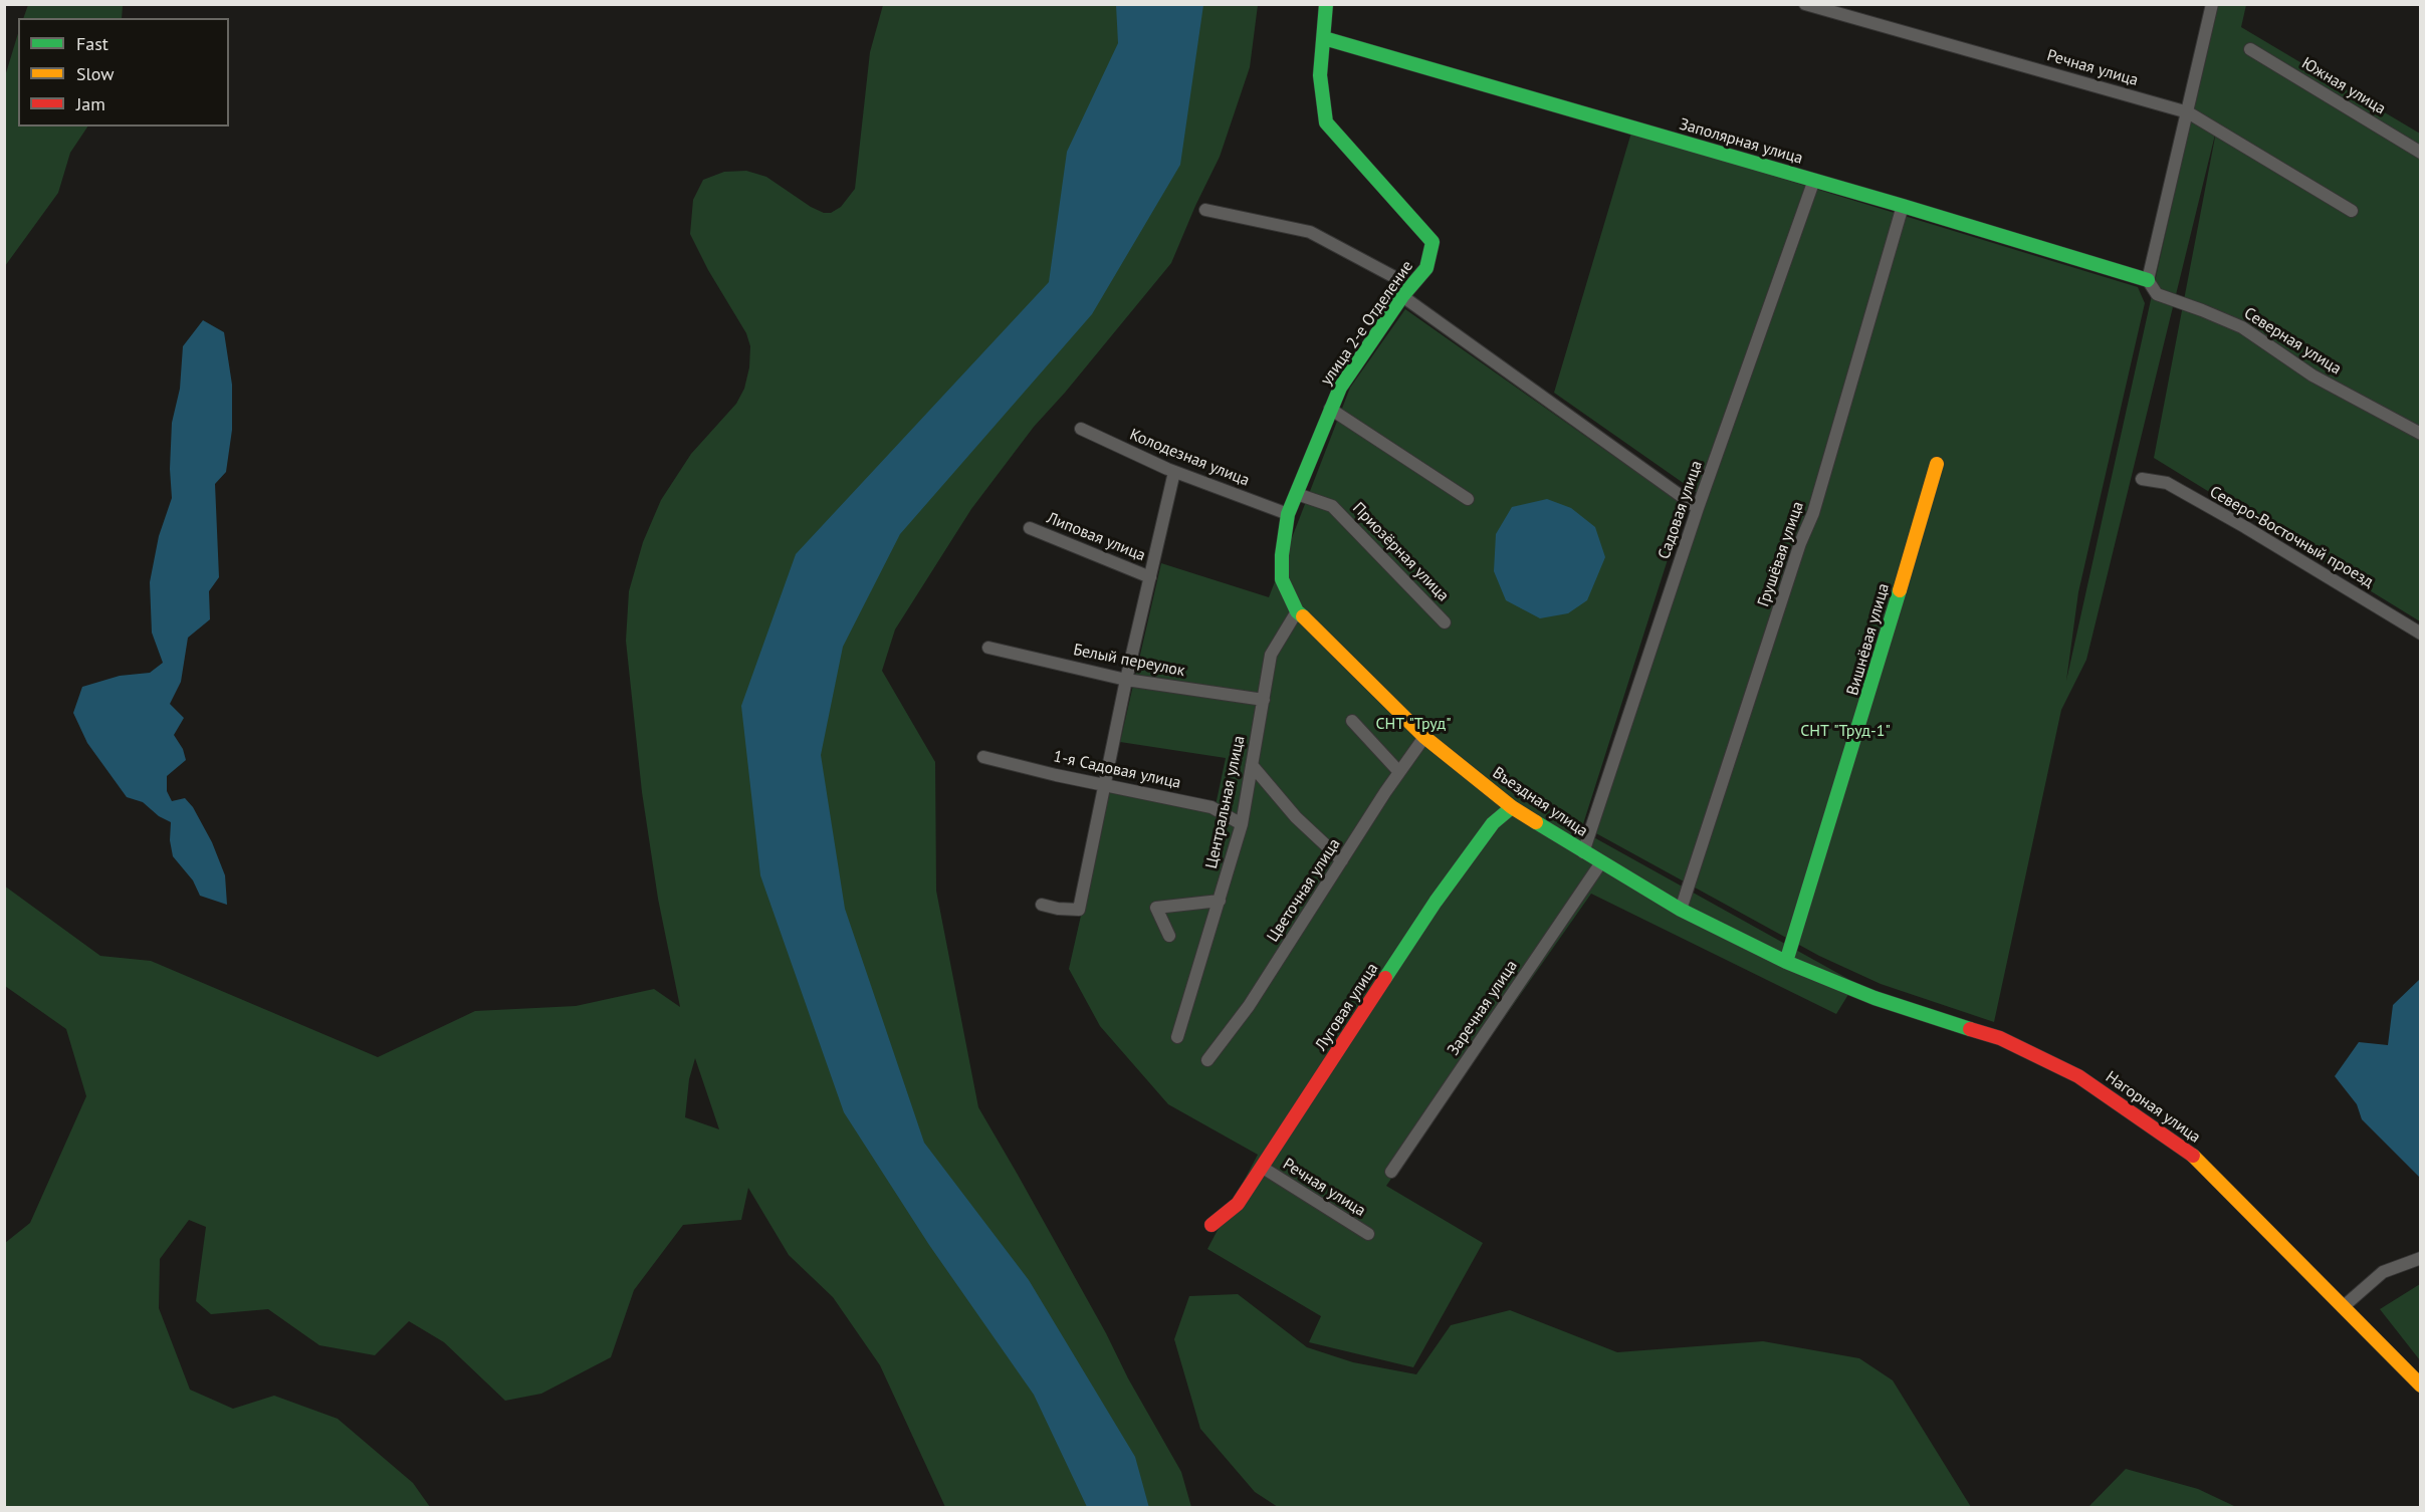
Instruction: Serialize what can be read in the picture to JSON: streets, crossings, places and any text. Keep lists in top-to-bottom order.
{
  "streets": {
    "street": [
      "Речная улица",
      "Южная улица",
      "Заполярная улица",
      "улица 2-е Отделение",
      "Северная улица",
      "Колодезная улица",
      "Садовая улица",
      "Липовая улица",
      "Северо-Восточный проезд",
      "Приозёрная улица",
      "Грушёвая улица",
      "Вишнёвая улица",
      "Белый переулок",
      "1-я Садовая улица",
      "Центральная улица",
      "Въездная улица",
      "Цветочная улица",
      "Луговая улица",
      "Заречная улица",
      "Нагорная улица"
    ]
  },
  "crossings": [
    ["Речная улица", "Луговая улица"],
    ["Заполярная улица", "улица 2-е Отделение"],
    ["Заполярная улица", "Северная улица"],
    ["Заполярная улица", "Садовая улица"],
    ["Заполярная улица", "Грушёвая улица"],
    ["улица 2-е Отделение", "Колодезная улица"],
    ["улица 2-е Отделение", "Приозёрная улица"],
    ["улица 2-е Отделение", "Въездная улица"],
    ["Колодезная улица", "Въездная улица"],
    ["Садовая улица", "Въездная улица"],
    ["Грушёвая улица", "Въездная улица"],
    ["Вишнёвая улица", "Въездная улица"],
    ["Белый переулок", "Центральная улица"],
    ["1-я Садовая улица", "Центральная улица"],
    ["Центральная улица", "Въездная улица"],
    ["Въездная улица", "Цветочная улица"],
    ["Въездная улица", "Луговая улица"],
    ["Въездная улица", "Заречная улица"],
    ["Въездная улица", "Нагорная улица"]
  ],
  "parks": ["СНТ \"Труд\"", "СНТ \"Труд-1\""],
  "legend": ["Fast", "Slow", "Jam"]
}
